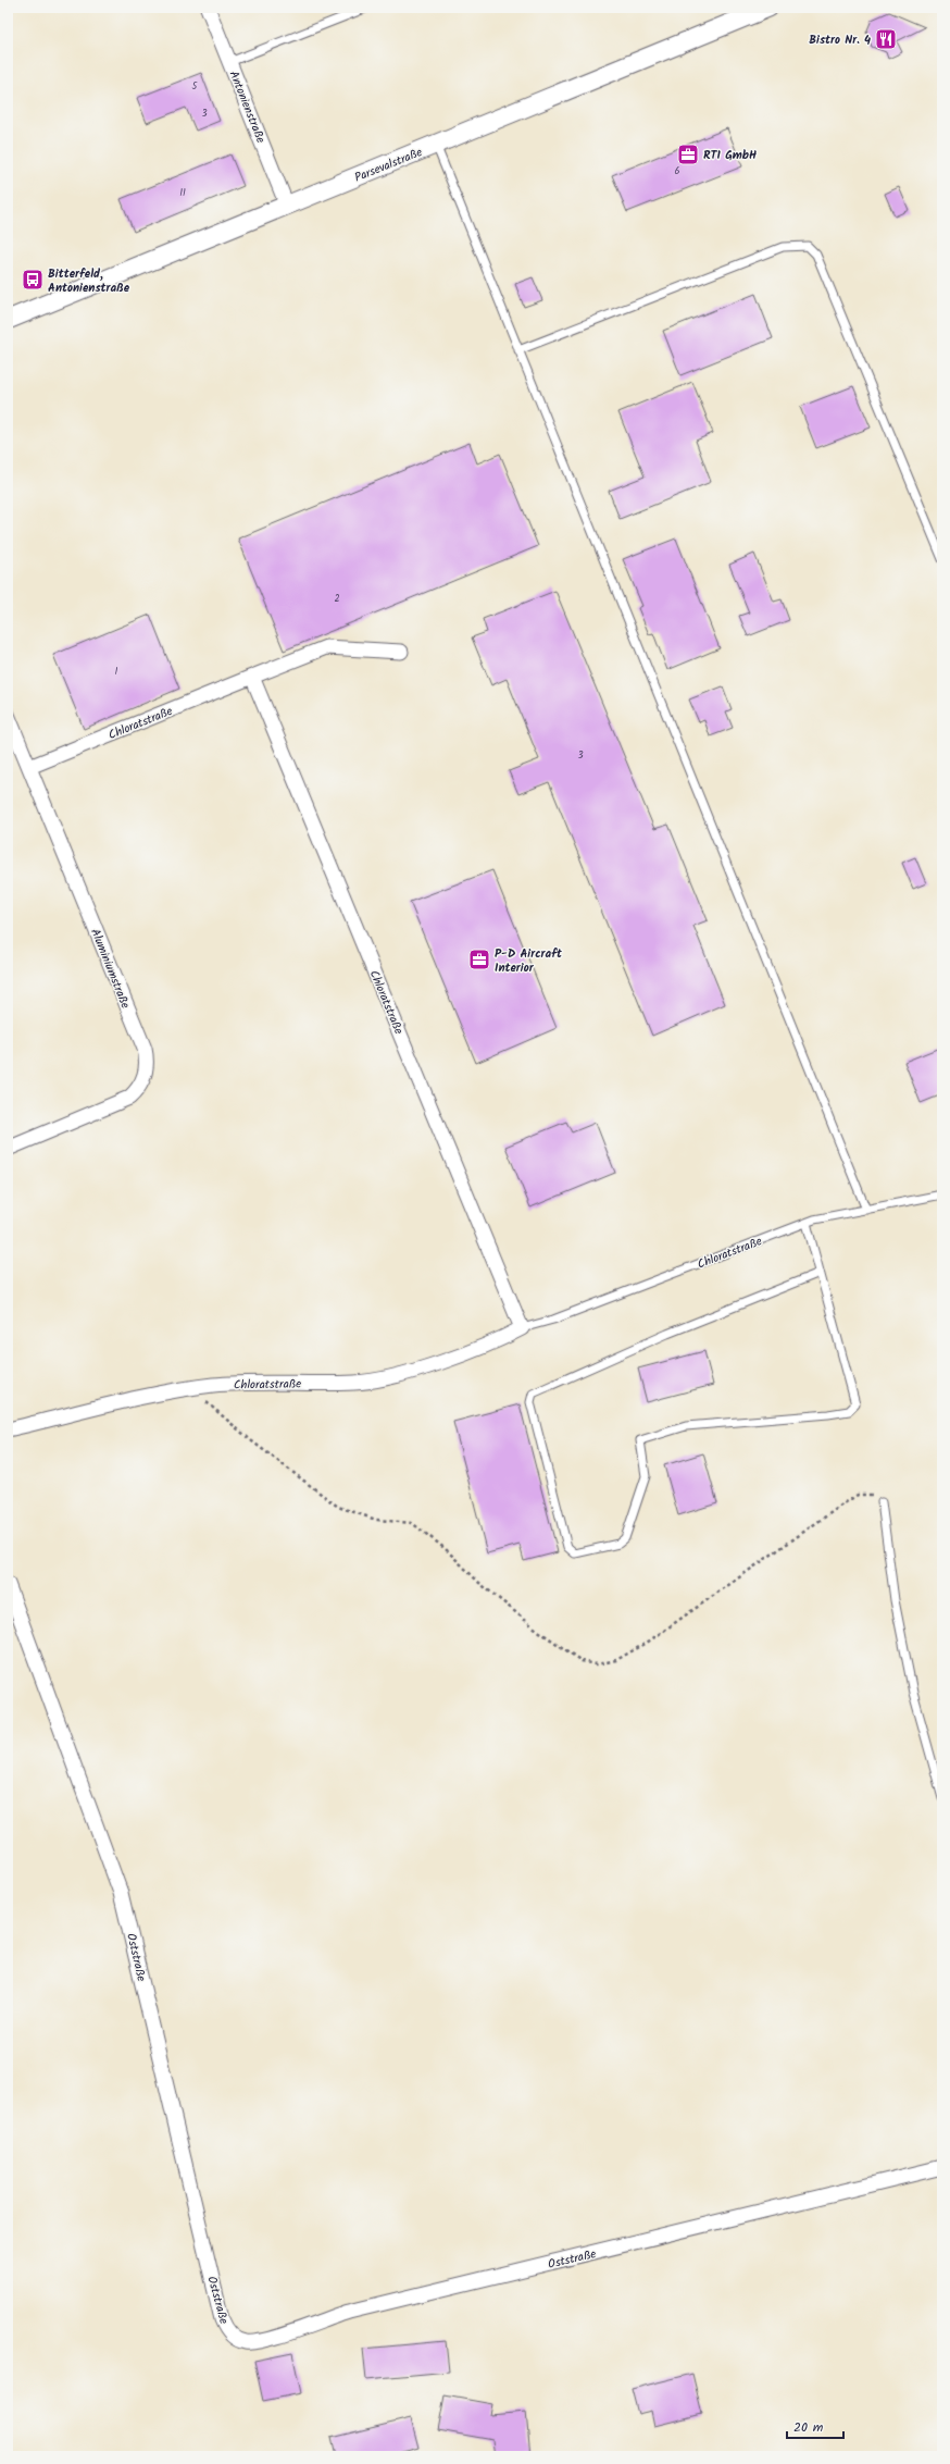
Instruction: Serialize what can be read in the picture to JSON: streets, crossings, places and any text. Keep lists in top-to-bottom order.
{
  "streets": {
    "street": [
      "Antonienstraße",
      "Parsevalstraße",
      "Chloratstraße",
      "Aluminiumstraße",
      "Oststraße"
    ]
  },
  "crossings": [
    ["Antonienstraße", "Parsevalstraße"],
    ["Chloratstraße", "Aluminiumstraße"]
  ],
  "places": {
    "restaurant": ["Bistro Nr. 4"],
    "office": ["RTI GmbH", "P-D Aircraft Interior"],
    "bus stop": ["Bitterfeld, Antonienstraße"]
  },
  "house_numbers": [
    "5",
    "3",
    "6",
    "11",
    "2",
    "1",
    "3"
  ],
  "scale_bar": "20 m"
}
